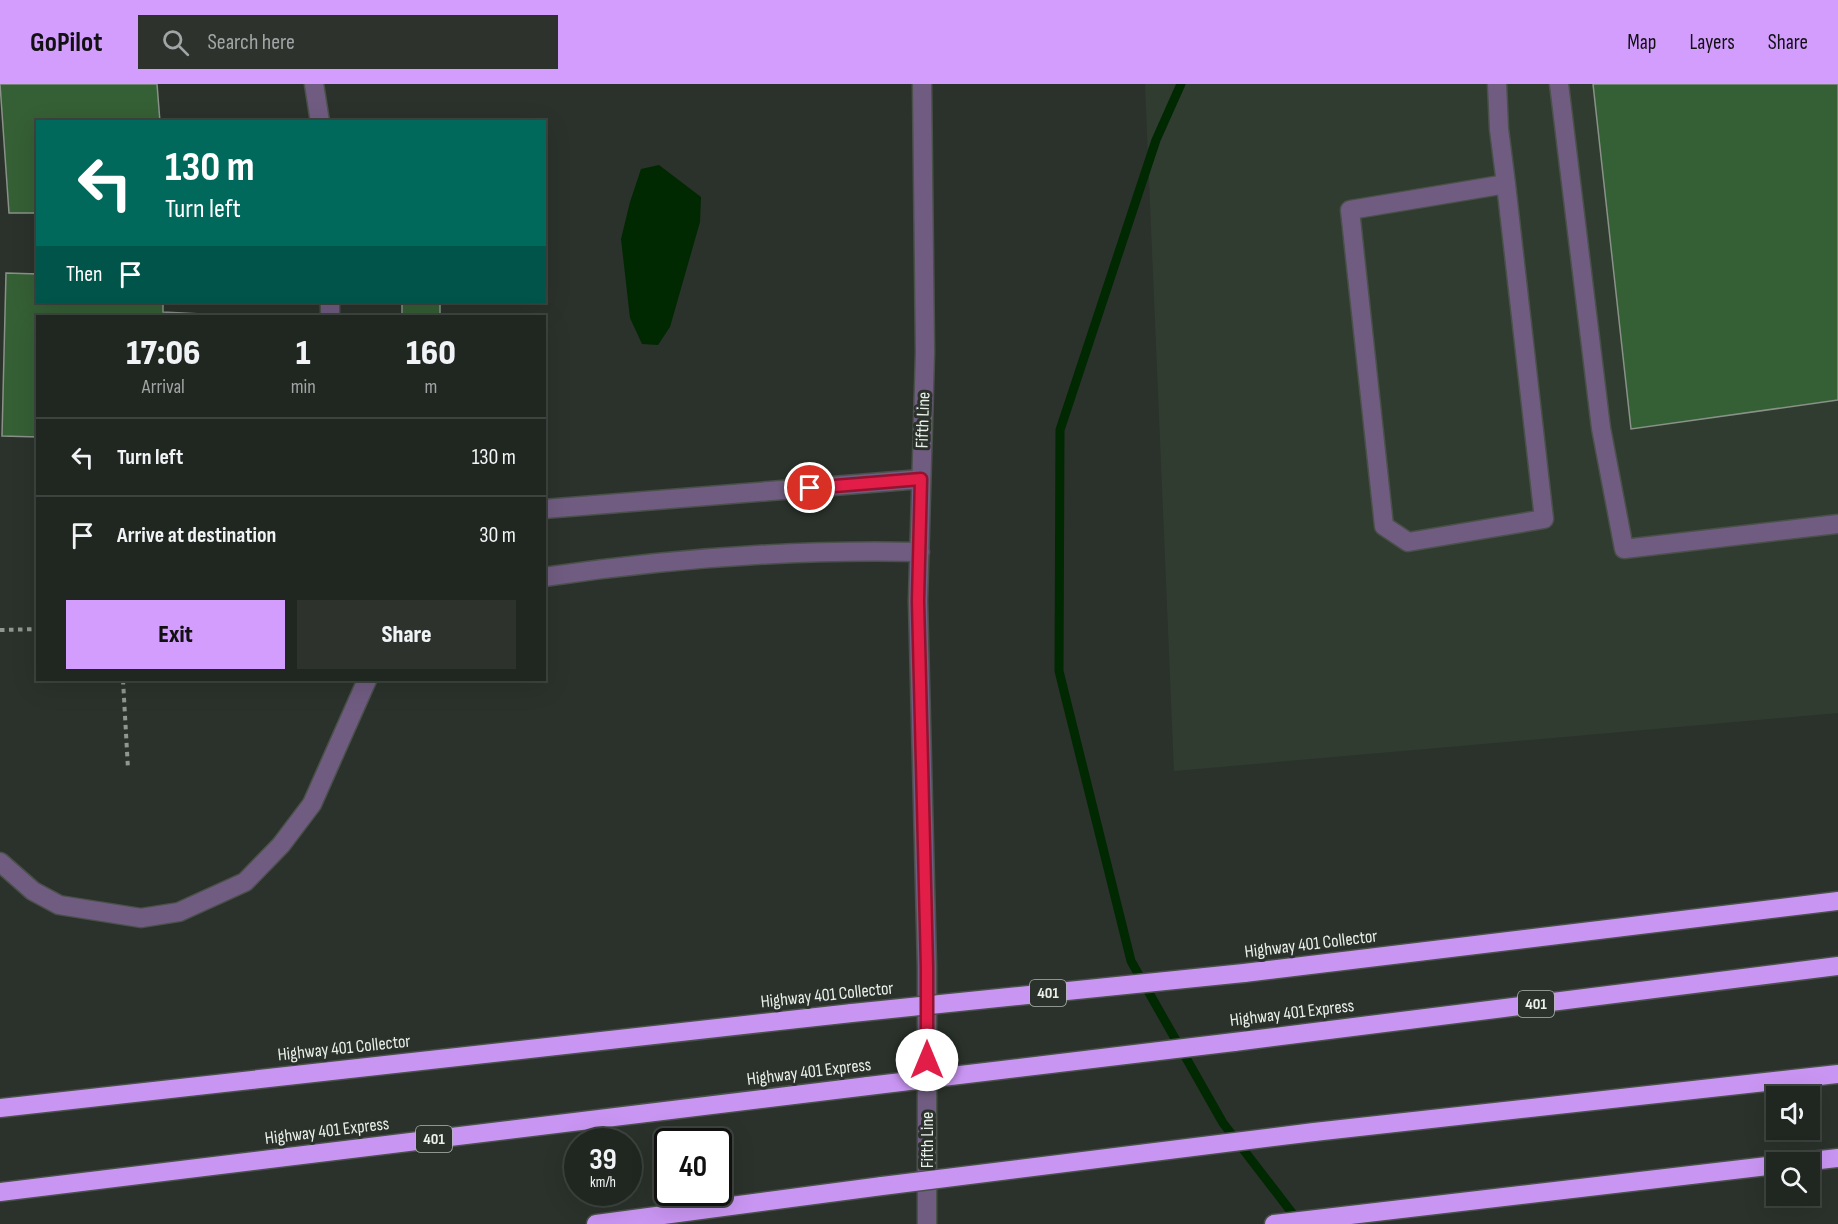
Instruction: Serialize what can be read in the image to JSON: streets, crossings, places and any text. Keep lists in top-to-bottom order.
{
  "streets": {
    "highway": ["Highway 401 Collector", "401", "Highway 401 Express"],
    "street": ["Fifth Line"]
  },
  "page": {
    "header": "GoPilot",
    "search": "Search here",
    "nav": ["Map", "Layers", "Share"],
    "turn": ["130 m", "Turn left"],
    "then": "Then",
    "eta": [
      "17:06",
      "Arrival",
      "1",
      "min",
      "160",
      "m"
    ],
    "list": [
      {
        "name": "Turn left",
        "value": "130 m"
      },
      {
        "name": "Arrive at destination",
        "value": "30 m"
      }
    ],
    "buttons": ["Exit", "Share"],
    "speed": "39 km/h",
    "limit": "40"
  }
}
